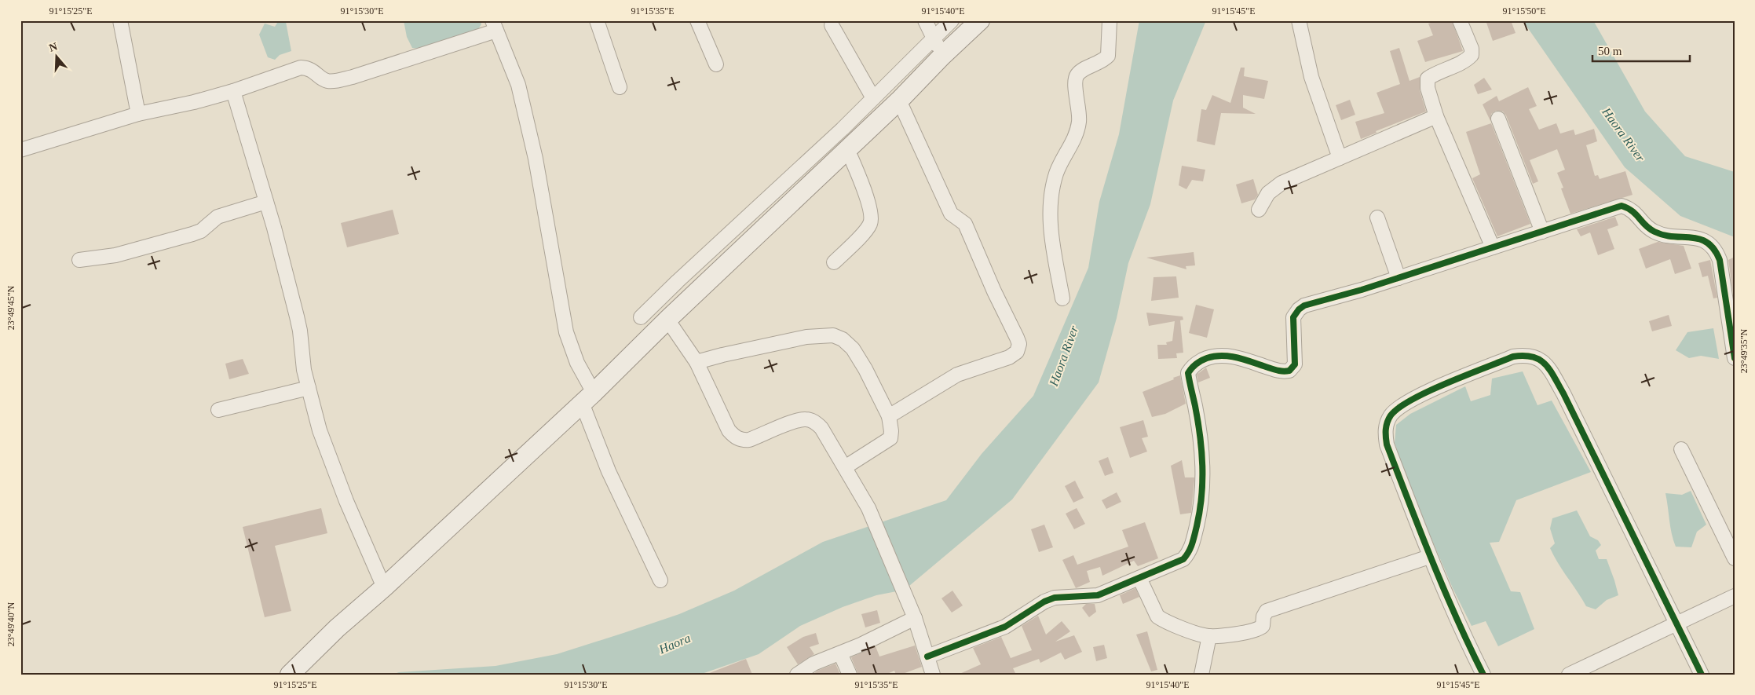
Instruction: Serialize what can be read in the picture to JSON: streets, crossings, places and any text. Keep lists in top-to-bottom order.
{
  "water": ["Haora River", "Haora"],
  "scale_bar": "50 m",
  "north": "top",
  "coordinates": [
    "91°15'25\"E",
    "91°15'30\"E",
    "91°15'35\"E",
    "91°15'40\"E",
    "91°15'45\"E",
    "91°15'50\"E",
    "23°49'45\"N",
    "23°49'35\"N",
    "23°49'40\"N"
  ]
}
